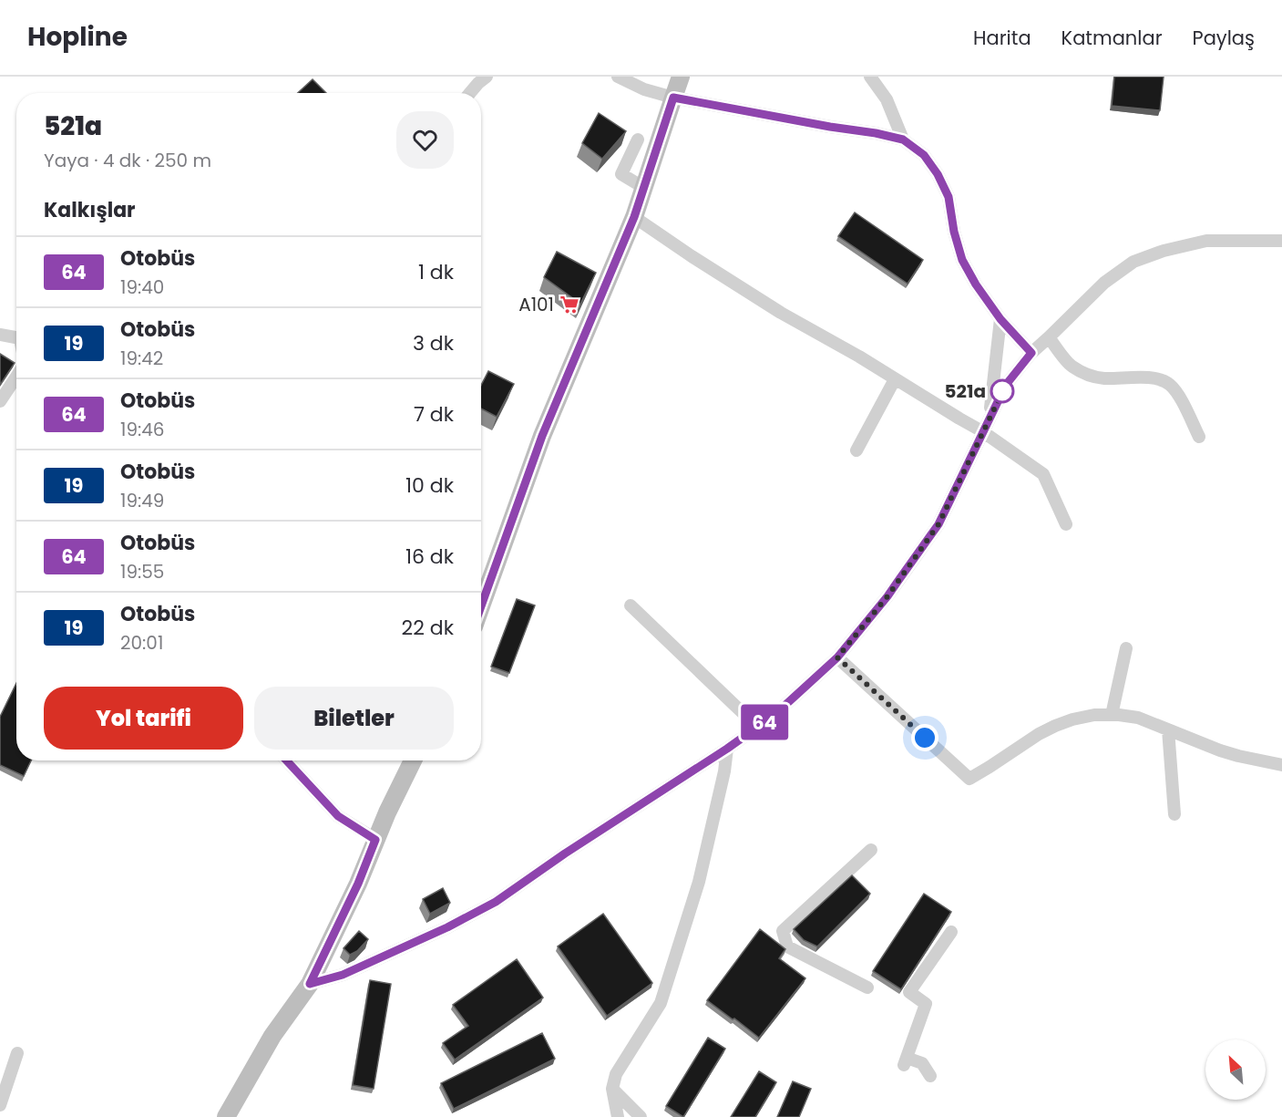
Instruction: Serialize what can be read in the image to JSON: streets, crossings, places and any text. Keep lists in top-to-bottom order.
{
  "places": {
    "supermarket": ["A101"],
    "other": ["521a"]
  },
  "lines": ["bus line 64"],
  "north": "top left",
  "page": {
    "header": "Hopline",
    "nav": ["Harita", "Katmanlar", "Paylaş"],
    "on_map": "64",
    "heading": [
      ["521a", "Yaya · 4 dk · 250 m"],
      "Kalkışlar"
    ],
    "list": [
      {
        "mark": "64",
        "name": "Otobüs",
        "note": "19:40",
        "value": "1 dk"
      },
      {
        "mark": "19",
        "name": "Otobüs",
        "note": "19:42",
        "value": "3 dk"
      },
      {
        "mark": "64",
        "name": "Otobüs",
        "note": "19:46",
        "value": "7 dk"
      },
      {
        "mark": "19",
        "name": "Otobüs",
        "note": "19:49",
        "value": "10 dk"
      },
      {
        "mark": "64",
        "name": "Otobüs",
        "note": "19:55",
        "value": "16 dk"
      },
      {
        "mark": "19",
        "name": "Otobüs",
        "note": "20:01",
        "value": "22 dk"
      }
    ],
    "buttons": ["Yol tarifi", "Biletler"]
  }
}
